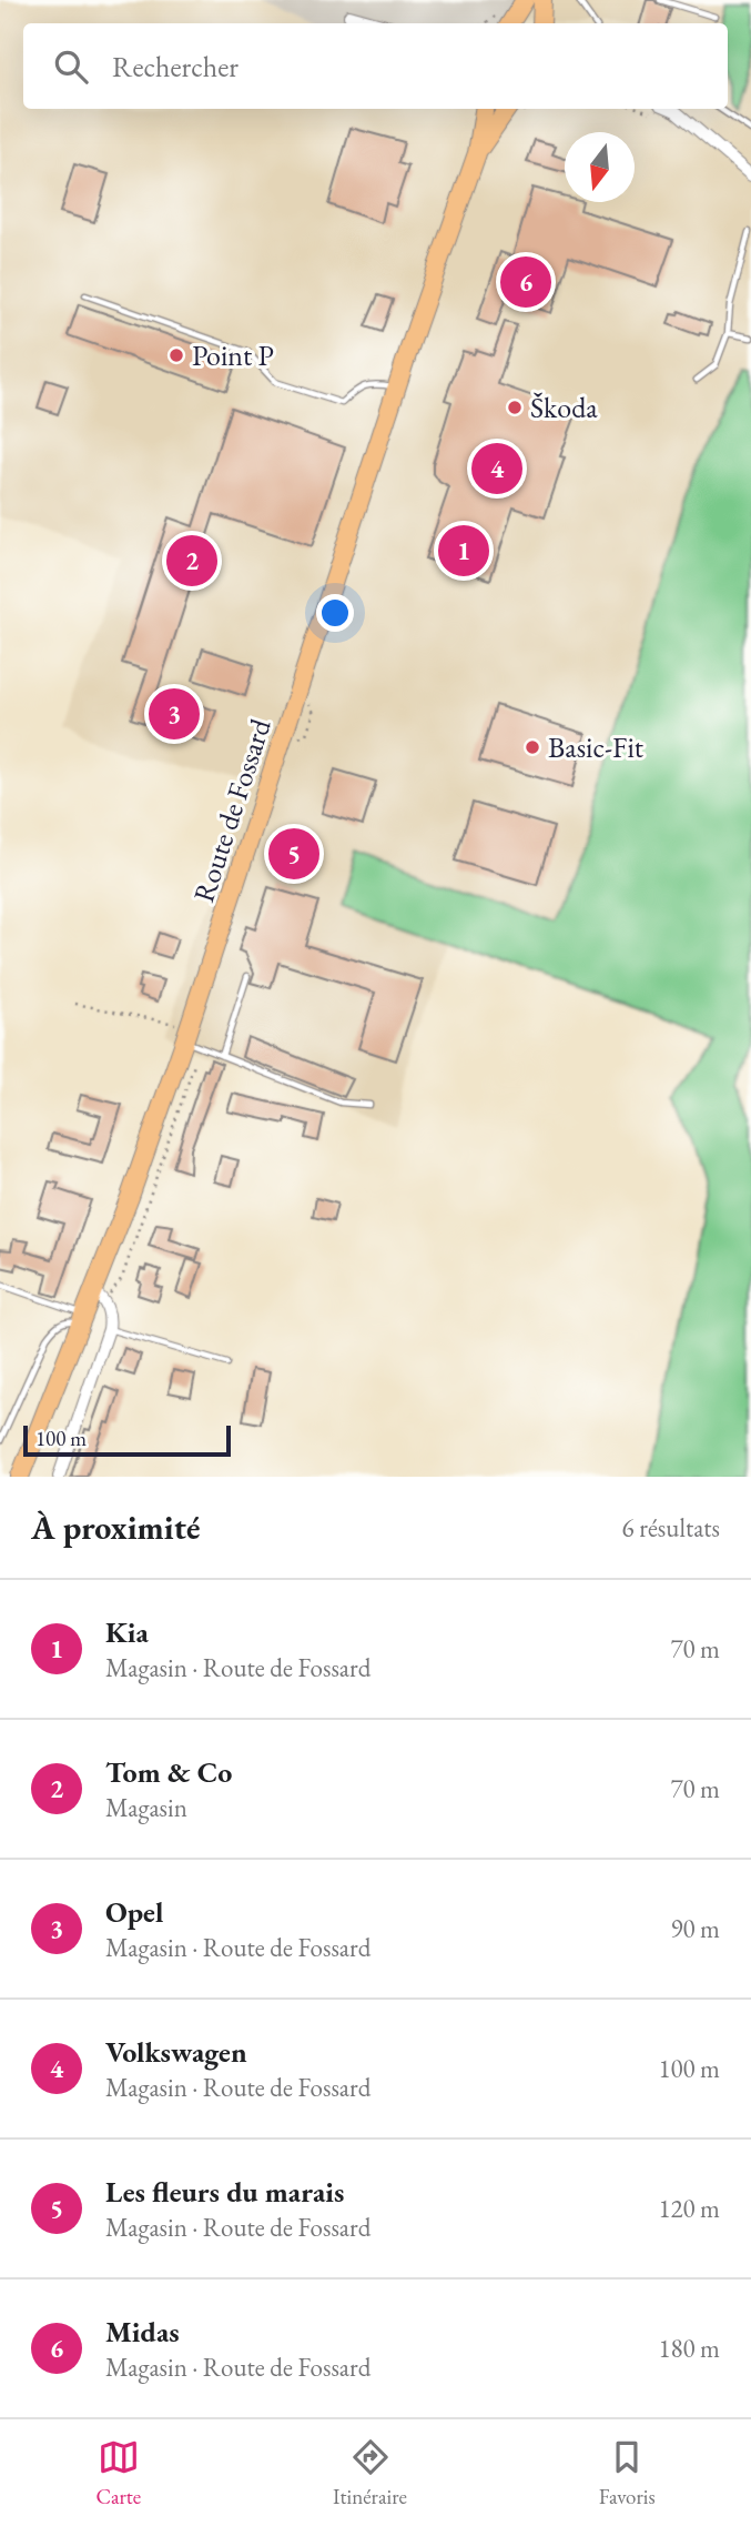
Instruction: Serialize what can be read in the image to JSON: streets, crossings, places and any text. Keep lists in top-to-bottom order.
{
  "streets": {
    "main road": ["Route de Fossard"]
  },
  "places": ["Point P", "Škoda", "Basic-Fit"],
  "scale_bar": "100 m",
  "north": "bottom",
  "page": {
    "search": "Rechercher",
    "pins": [
      "6",
      "4",
      "1",
      "2",
      "3",
      "5"
    ],
    "scale": "100 m",
    "heading": ["À proximité", "6 résultats"],
    "list": [
      {
        "mark": "1",
        "name": "Kia",
        "note": "Magasin · Route de Fossard",
        "value": "70 m"
      },
      {
        "mark": "2",
        "name": "Tom & Co",
        "note": "Magasin",
        "value": "70 m"
      },
      {
        "mark": "3",
        "name": "Opel",
        "note": "Magasin · Route de Fossard",
        "value": "90 m"
      },
      {
        "mark": "4",
        "name": "Volkswagen",
        "note": "Magasin · Route de Fossard",
        "value": "100 m"
      },
      {
        "mark": "5",
        "name": "Les fleurs du marais",
        "note": "Magasin · Route de Fossard",
        "value": "120 m"
      },
      {
        "mark": "6",
        "name": "Midas",
        "note": "Magasin · Route de Fossard",
        "value": "180 m"
      }
    ],
    "nav": ["Carte", "Itinéraire", "Favoris"]
  }
}
